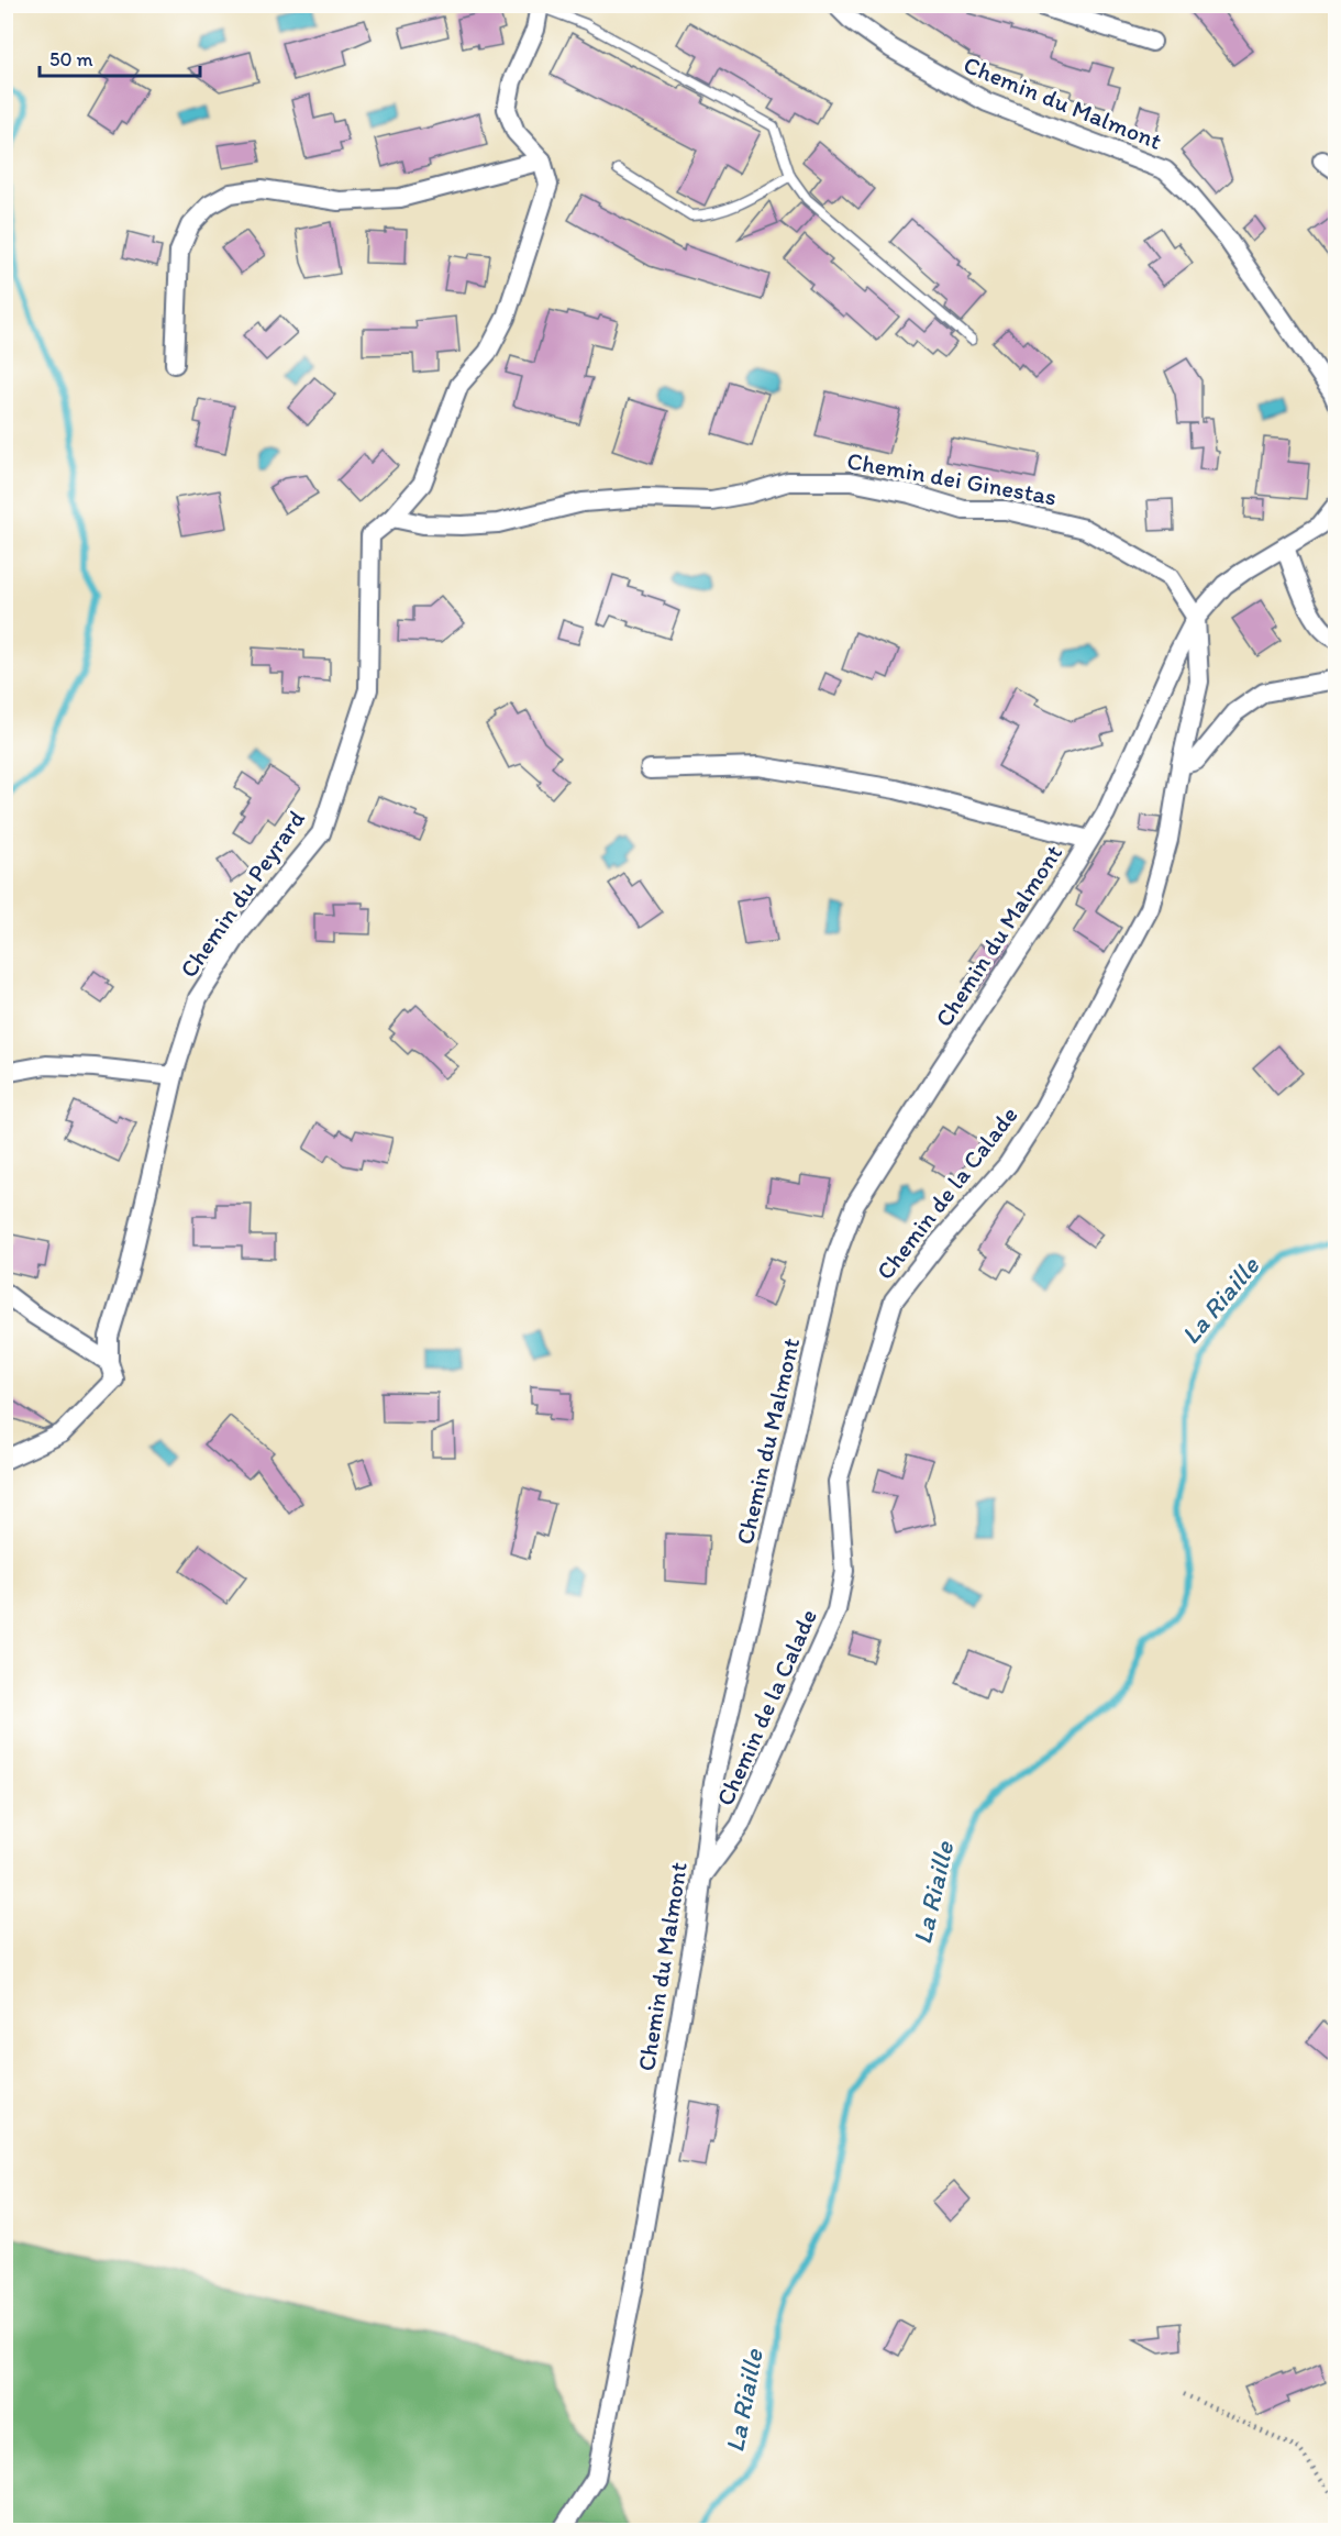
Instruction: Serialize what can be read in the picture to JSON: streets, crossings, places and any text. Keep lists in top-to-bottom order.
{
  "streets": {
    "street": [
      "Chemin du Malmont",
      "Chemin dei Ginestas",
      "Chemin du Peyrard",
      "Chemin de la Calade"
    ]
  },
  "crossings": [
    ["Chemin du Malmont", "Chemin dei Ginestas"],
    ["Chemin du Malmont", "Chemin de la Calade"],
    ["Chemin dei Ginestas", "Chemin du Peyrard"],
    ["Chemin dei Ginestas", "Chemin de la Calade"]
  ],
  "water": ["La Riaille"],
  "scale_bar": "50 m"
}
